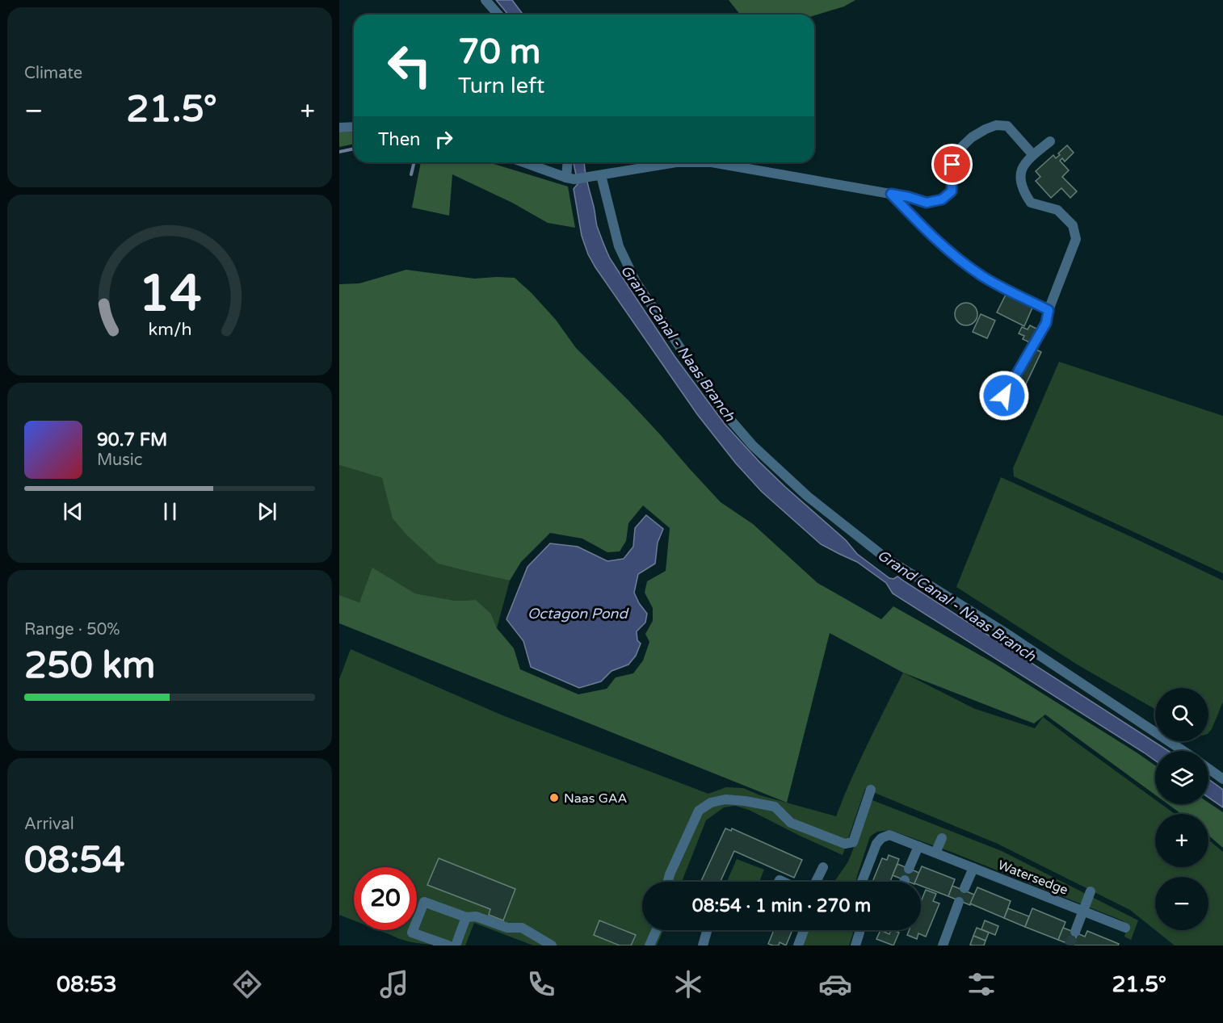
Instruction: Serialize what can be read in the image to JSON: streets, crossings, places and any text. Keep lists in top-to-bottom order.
{
  "streets": {
    "street": ["Watersedge"]
  },
  "water": ["Grand Canal - Naas Branch", "Octagon Pond"],
  "places": ["Naas GAA"],
  "page": {
    "tile": [
      "Climate",
      ["Range · 50%", "250 km"],
      ["Arrival", "08:54"]
    ],
    "turn": ["70 m", "Turn left"],
    "heat": ["−", "21.5°", "+"],
    "then": "Then",
    "song": ["90.7 FM", "Music"],
    "map_buttons": ["+", "−"],
    "limit": "20",
    "trip": "08:54 · 1 min · 270 m",
    "tabs": ["08:53", "21.5°"],
    "gauge": ["14", "km/h"]
  }
}
